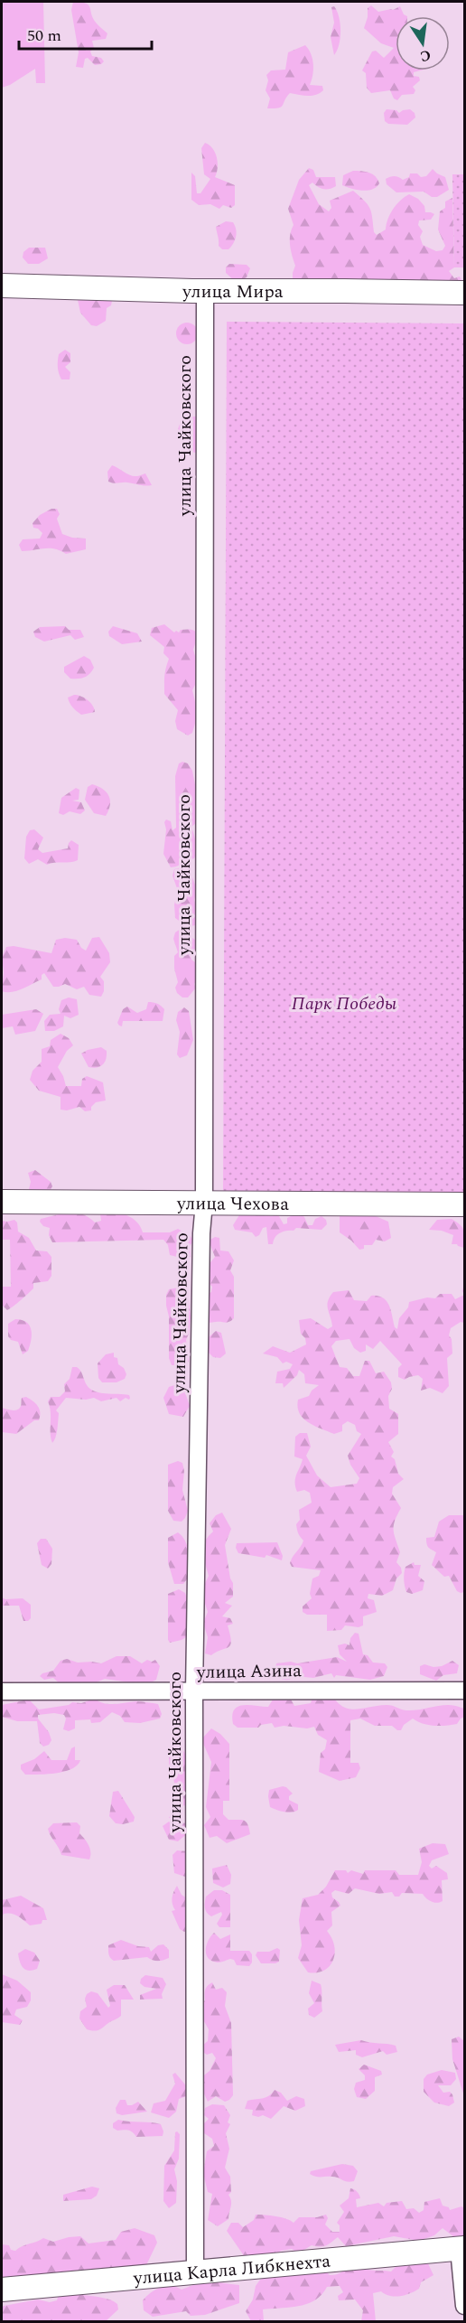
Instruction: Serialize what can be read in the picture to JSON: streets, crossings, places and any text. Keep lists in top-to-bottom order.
{
  "streets": {
    "main road": ["улица Мира", "улица Чехова", "улица Карла Либкнехта"],
    "street": ["улица Чайковского", "улица Азина"]
  },
  "crossings": [
    ["улица Мира", "улица Чайковского"],
    ["улица Чайковского", "улица Чехова"],
    ["улица Чайковского", "улица Азина"],
    ["улица Чайковского", "улица Карла Либкнехта"]
  ],
  "parks": ["Парк Победы"],
  "scale_bar": "50 m",
  "north": "bottom"
}
